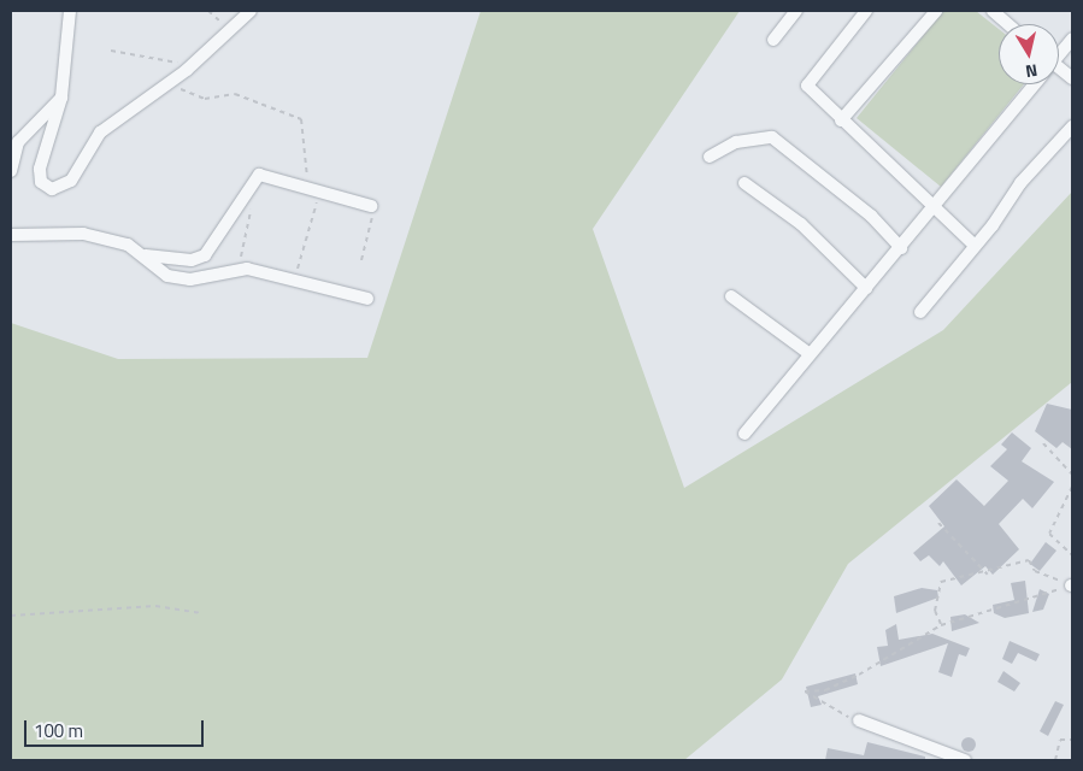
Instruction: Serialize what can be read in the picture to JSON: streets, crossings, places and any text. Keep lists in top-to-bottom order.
{
  "scale_bar": "100 m",
  "north": "bottom"
}
